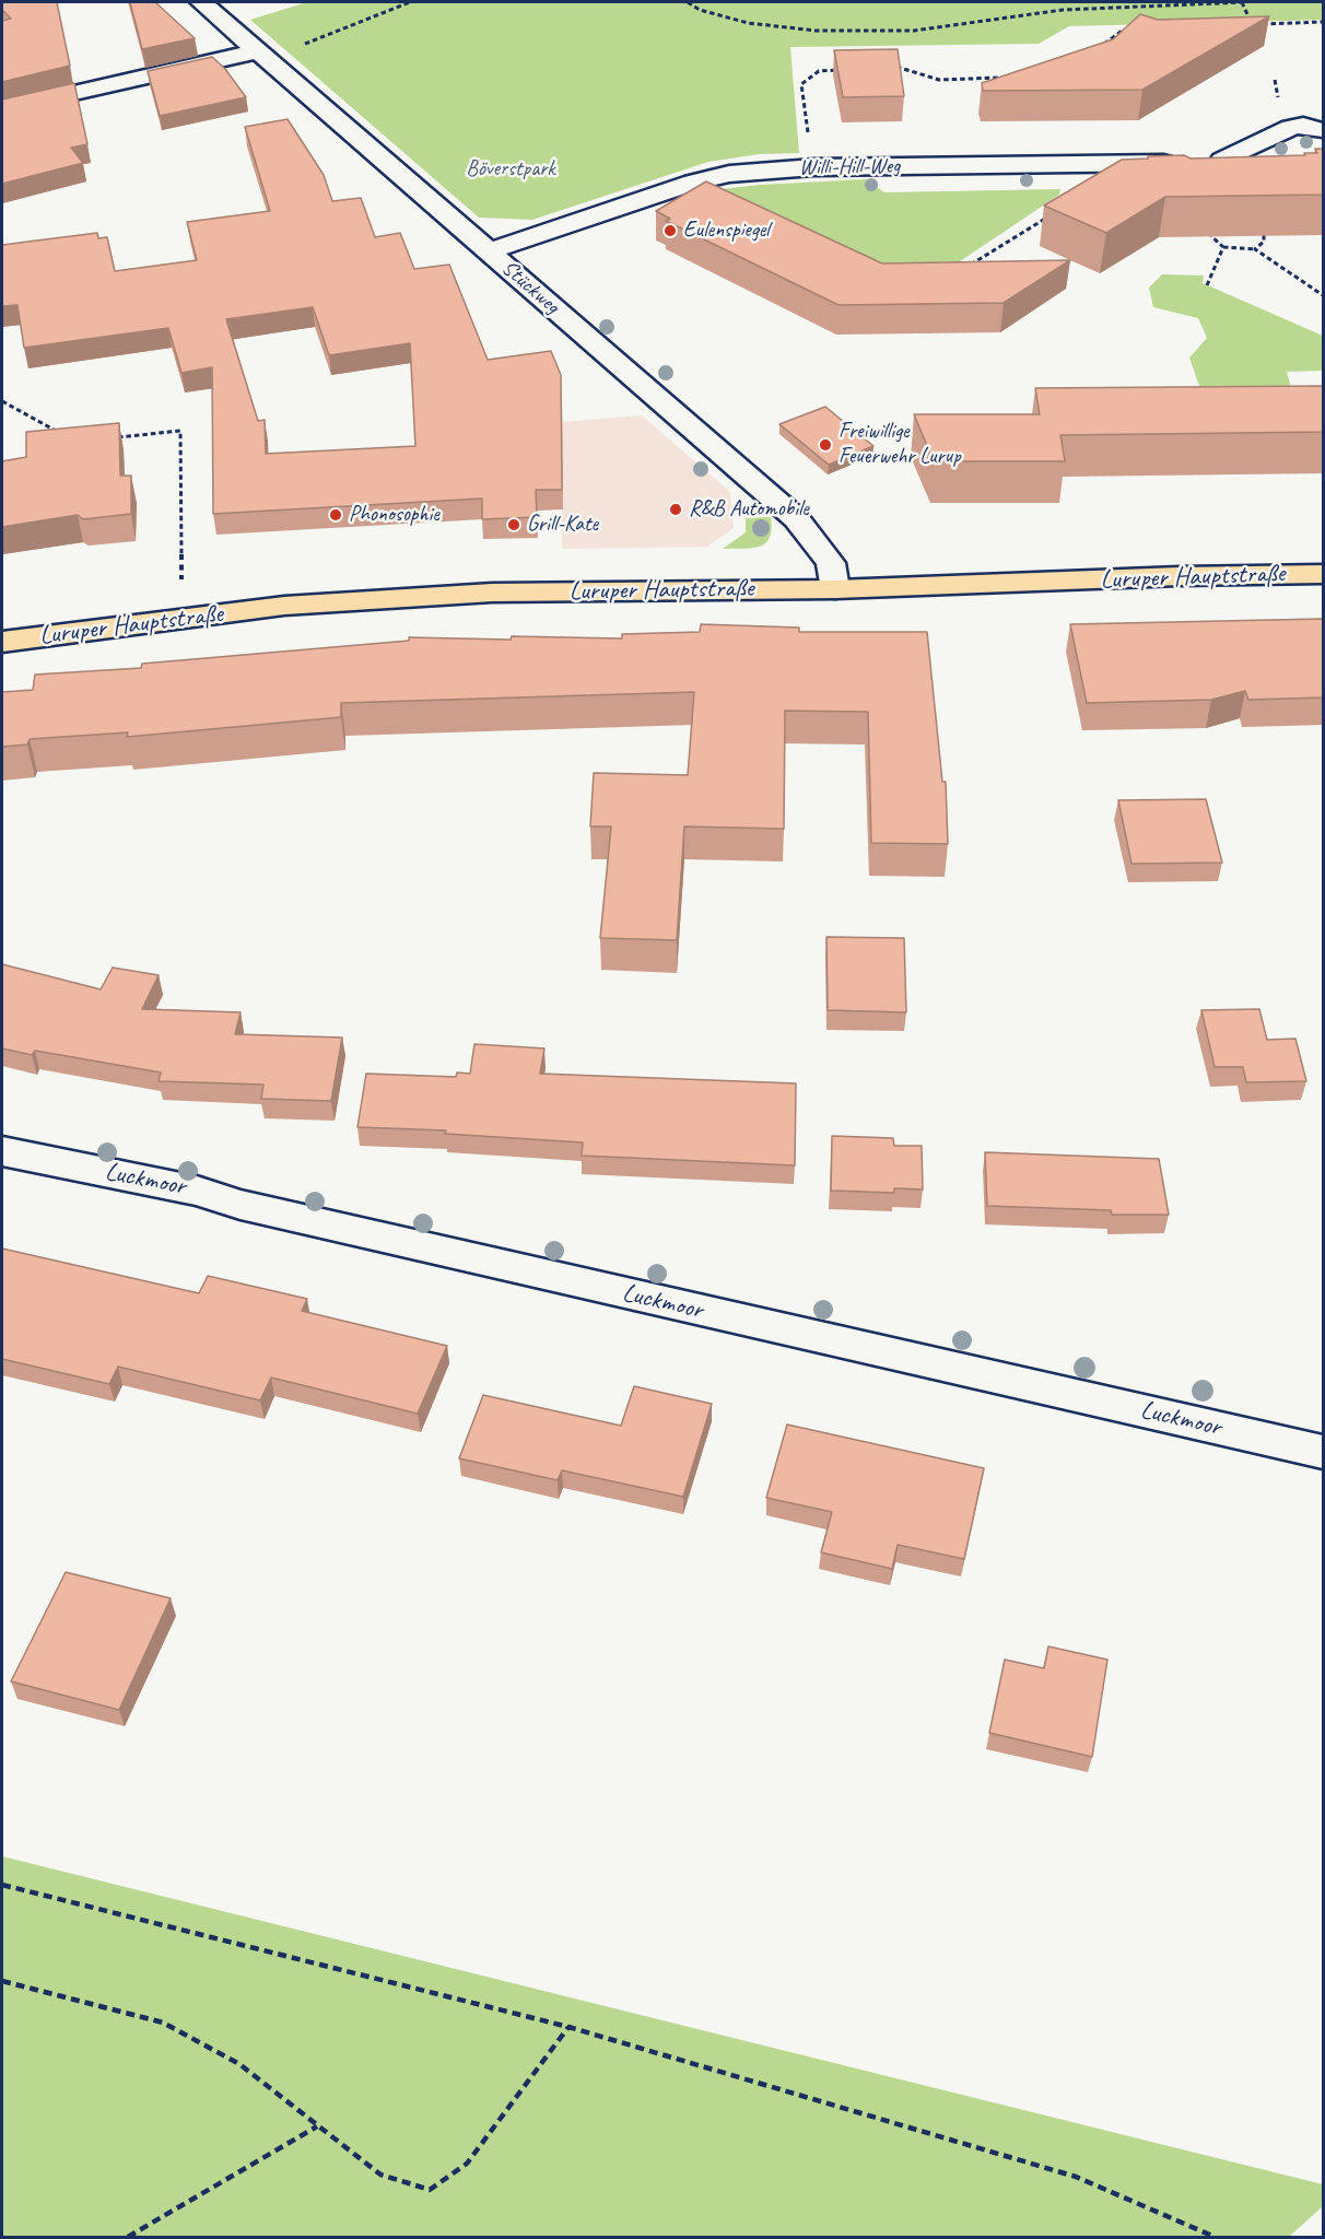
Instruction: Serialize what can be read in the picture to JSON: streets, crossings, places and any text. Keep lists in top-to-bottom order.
{
  "streets": {
    "main road": ["Luruper Hauptstraße"],
    "street": ["Willi-Hill-Weg", "Stückweg", "Luckmoor"]
  },
  "crossings": [
    ["Willi-Hill-Weg", "Stückweg"],
    ["Stückweg", "Luruper Hauptstraße"]
  ],
  "parks": ["Böverstpark"],
  "places": [
    "Eulenspiegel",
    "Freiwillige Feuerwehr Lurup",
    "R&B Automobile",
    "Phonosophie",
    "Grill-Kate"
  ]
}
